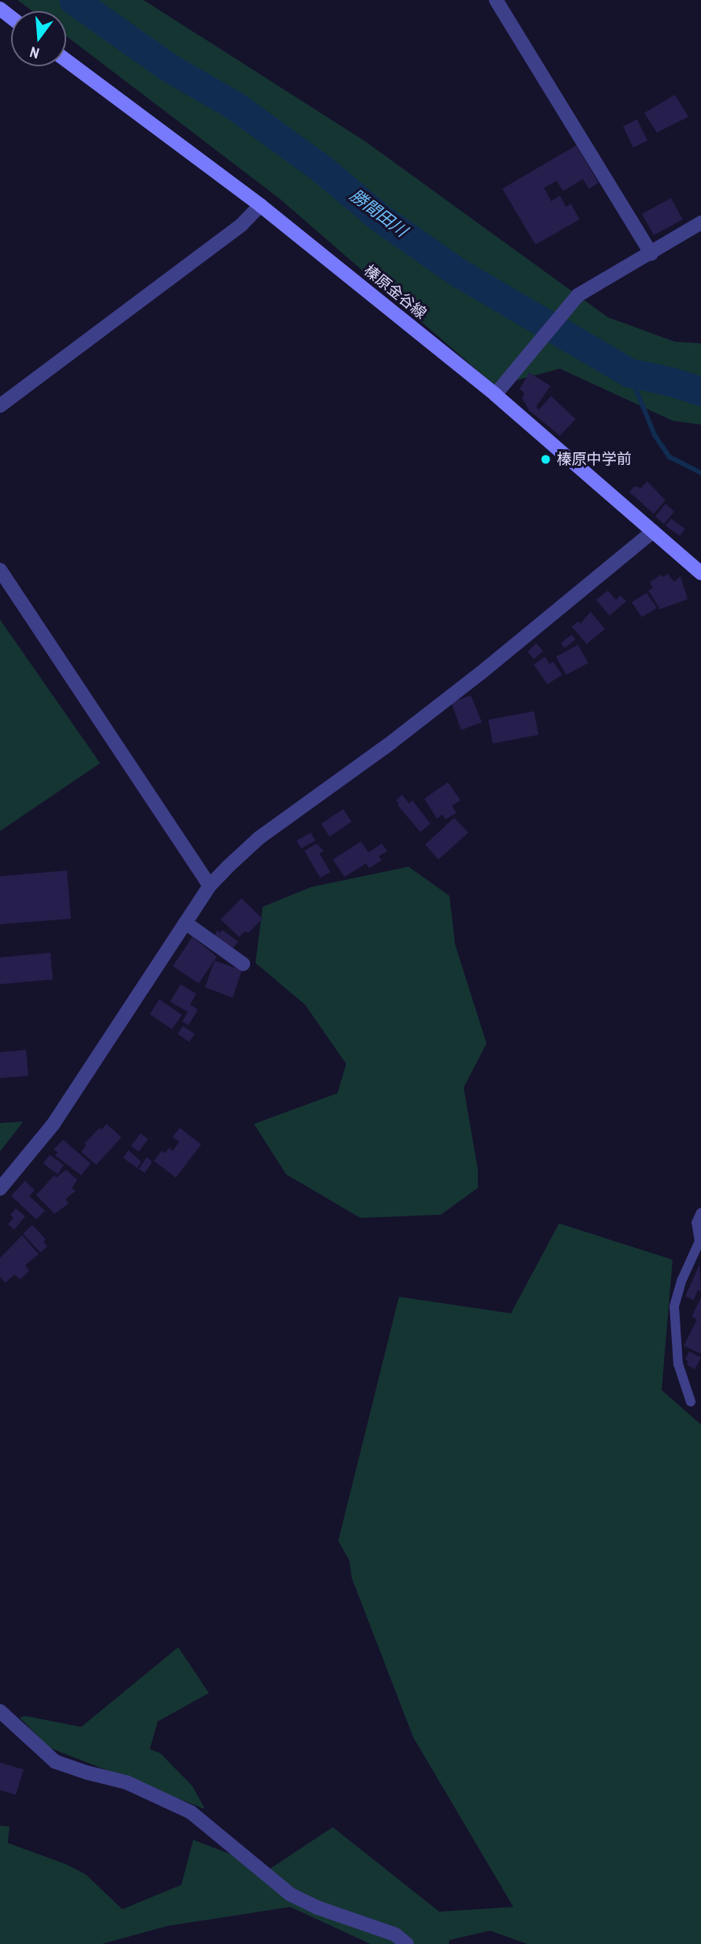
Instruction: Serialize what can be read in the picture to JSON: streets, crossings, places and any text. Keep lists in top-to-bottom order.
{
  "streets": {
    "main road": ["榛原金谷線"]
  },
  "water": ["勝間田川"],
  "places": ["榛原中学前"],
  "north": "bottom"
}
